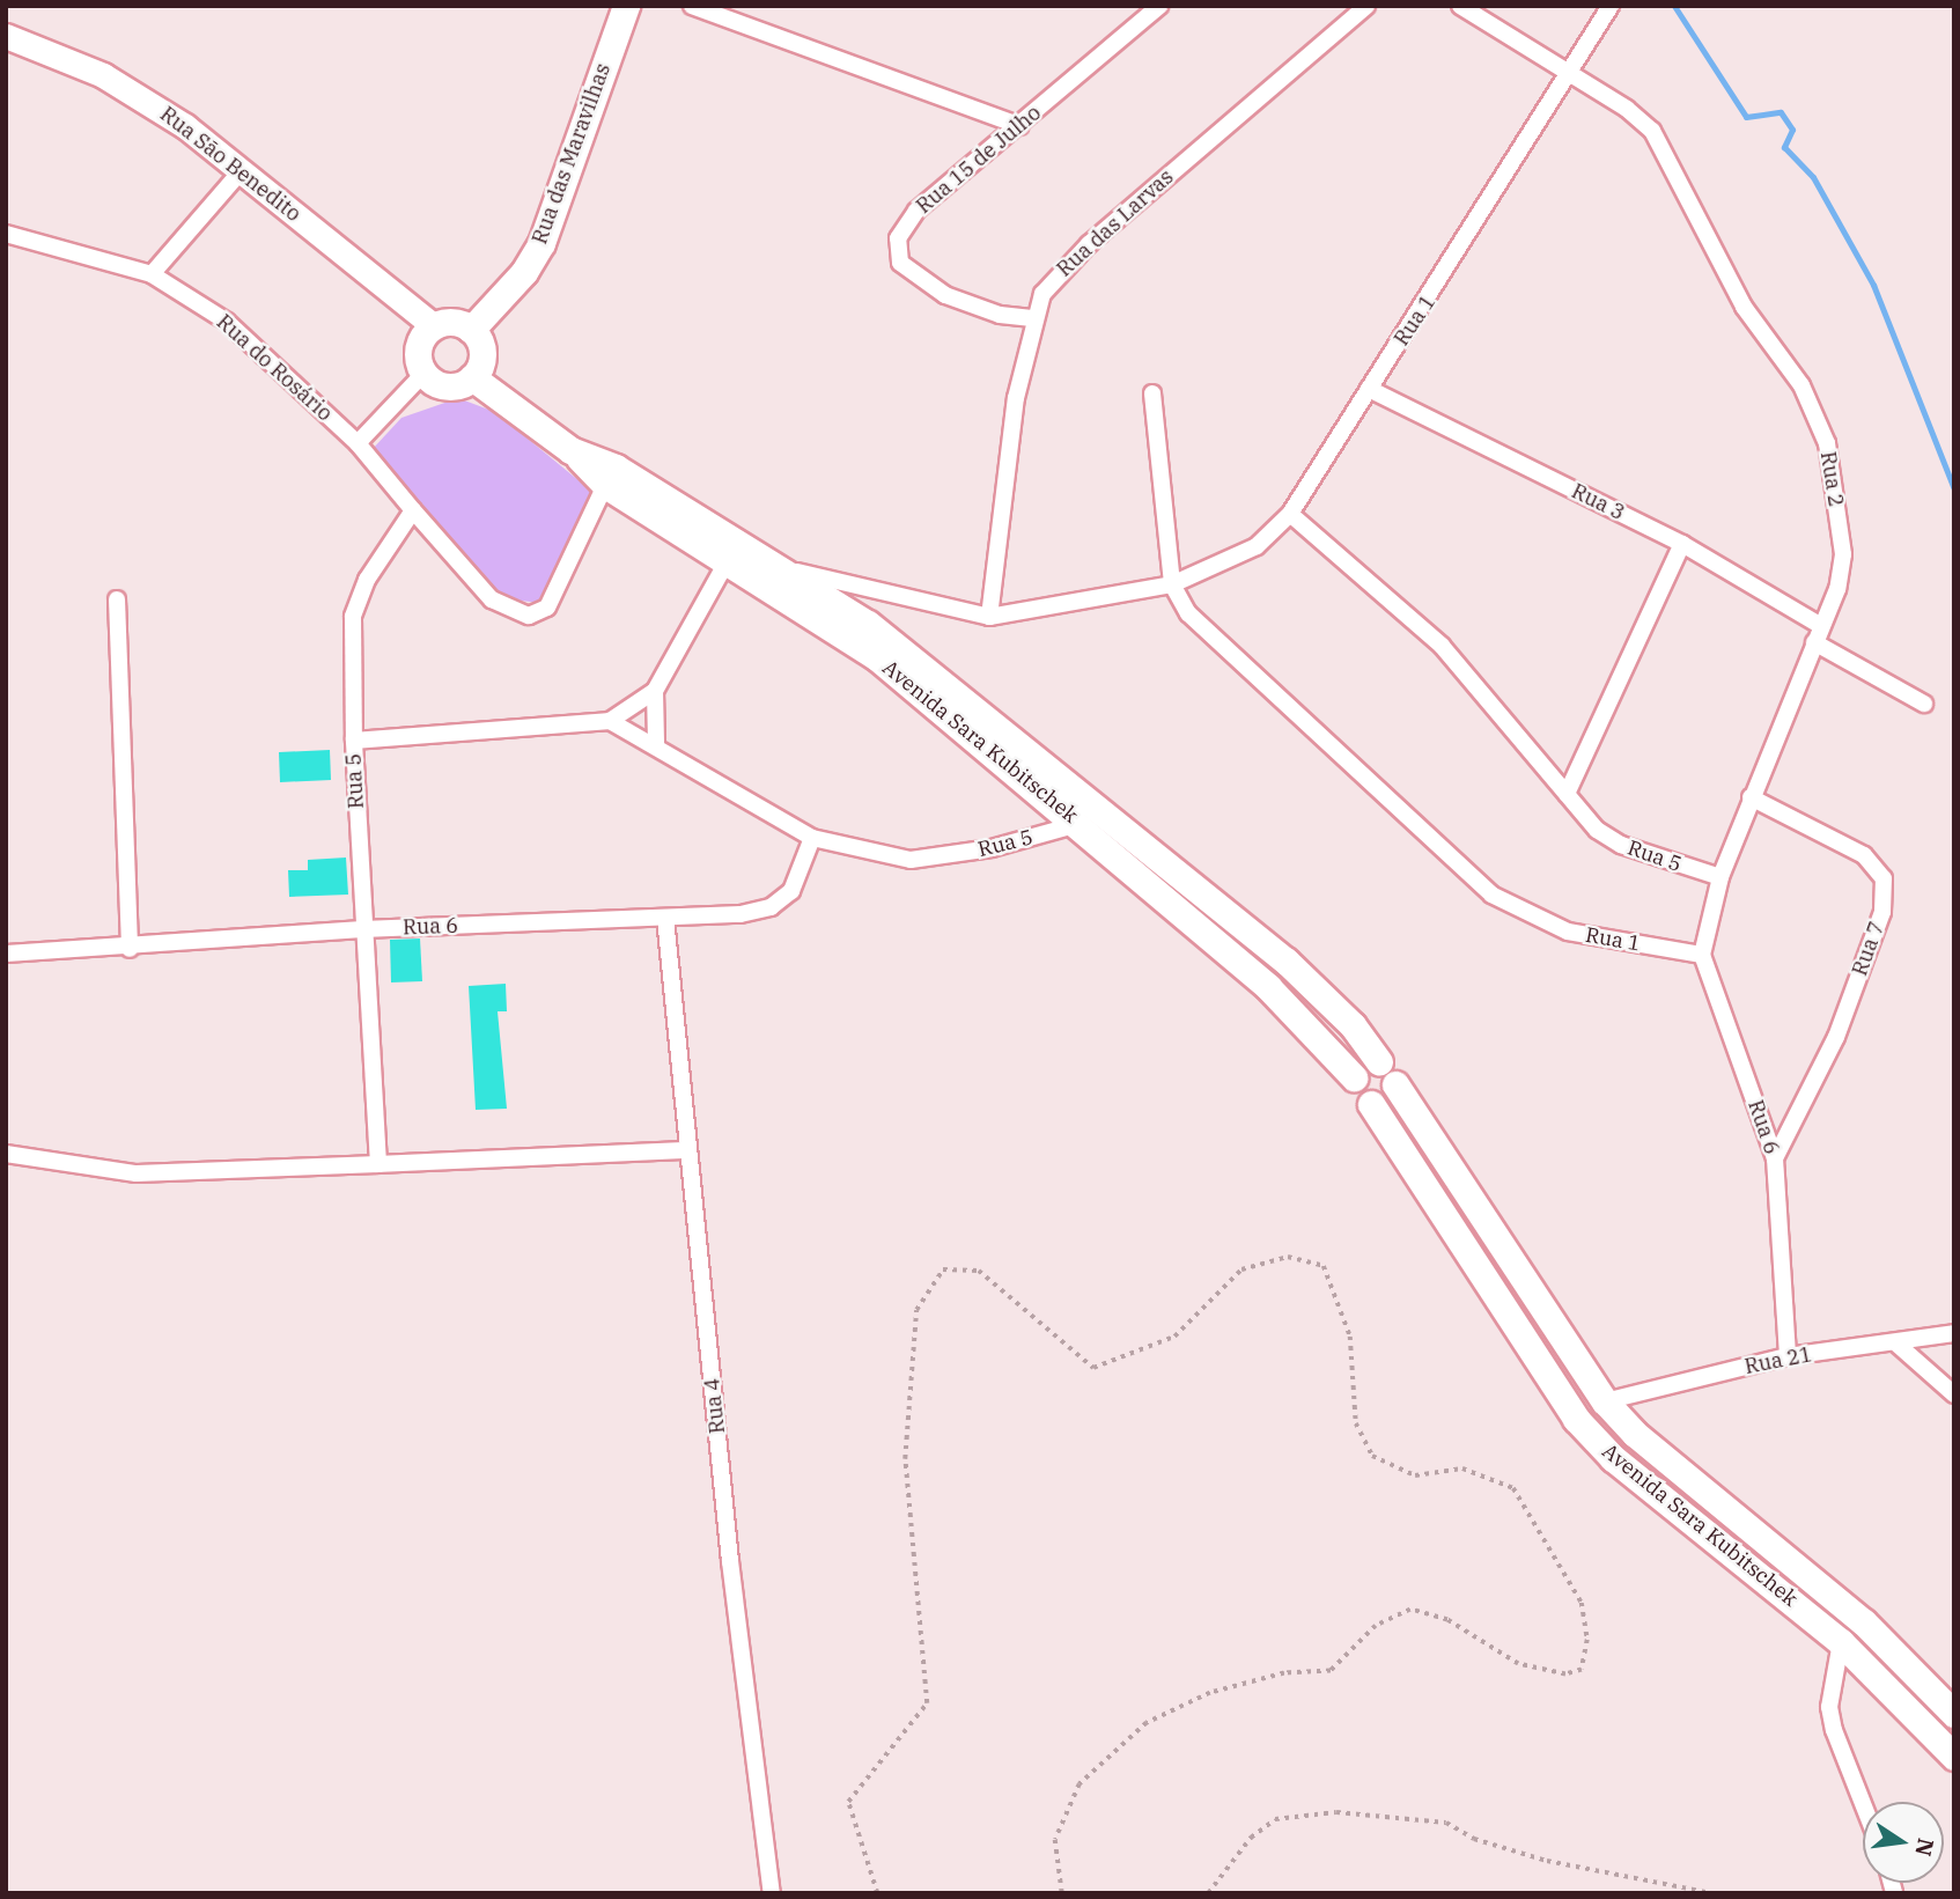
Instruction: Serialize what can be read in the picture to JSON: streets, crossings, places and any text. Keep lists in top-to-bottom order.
{
  "streets": {
    "main road": ["Rua das Maravilhas", "Avenida Sara Kubitschek"],
    "street": [
      "Rua 15 de Julho",
      "Rua São Benedito",
      "Rua das Larvas",
      "Rua 1",
      "Rua do Rosário",
      "Rua 2",
      "Rua 3",
      "Rua 5",
      "Rua 6",
      "Rua 7",
      "Rua 21",
      "Rua 4"
    ]
  },
  "crossings": [
    ["Rua das Maravilhas", "Rua São Benedito"],
    ["Rua 15 de Julho", "Rua das Larvas"],
    ["Rua das Larvas", "Rua 1"],
    ["Rua 1", "Rua 2"],
    ["Rua 1", "Rua 3"],
    ["Rua 1", "Avenida Sara Kubitschek"],
    ["Rua 1", "Rua 5"],
    ["Rua 1", "Rua 6"],
    ["Rua 2", "Rua 3"],
    ["Rua 2", "Rua 5"],
    ["Rua 2", "Rua 6"],
    ["Rua 2", "Rua 7"],
    ["Avenida Sara Kubitschek", "Rua 5"],
    ["Avenida Sara Kubitschek", "Rua 21"],
    ["Rua 5", "Rua 6"],
    ["Rua 6", "Rua 7"],
    ["Rua 6", "Rua 21"],
    ["Rua 6", "Rua 4"]
  ],
  "north": "right"
}
